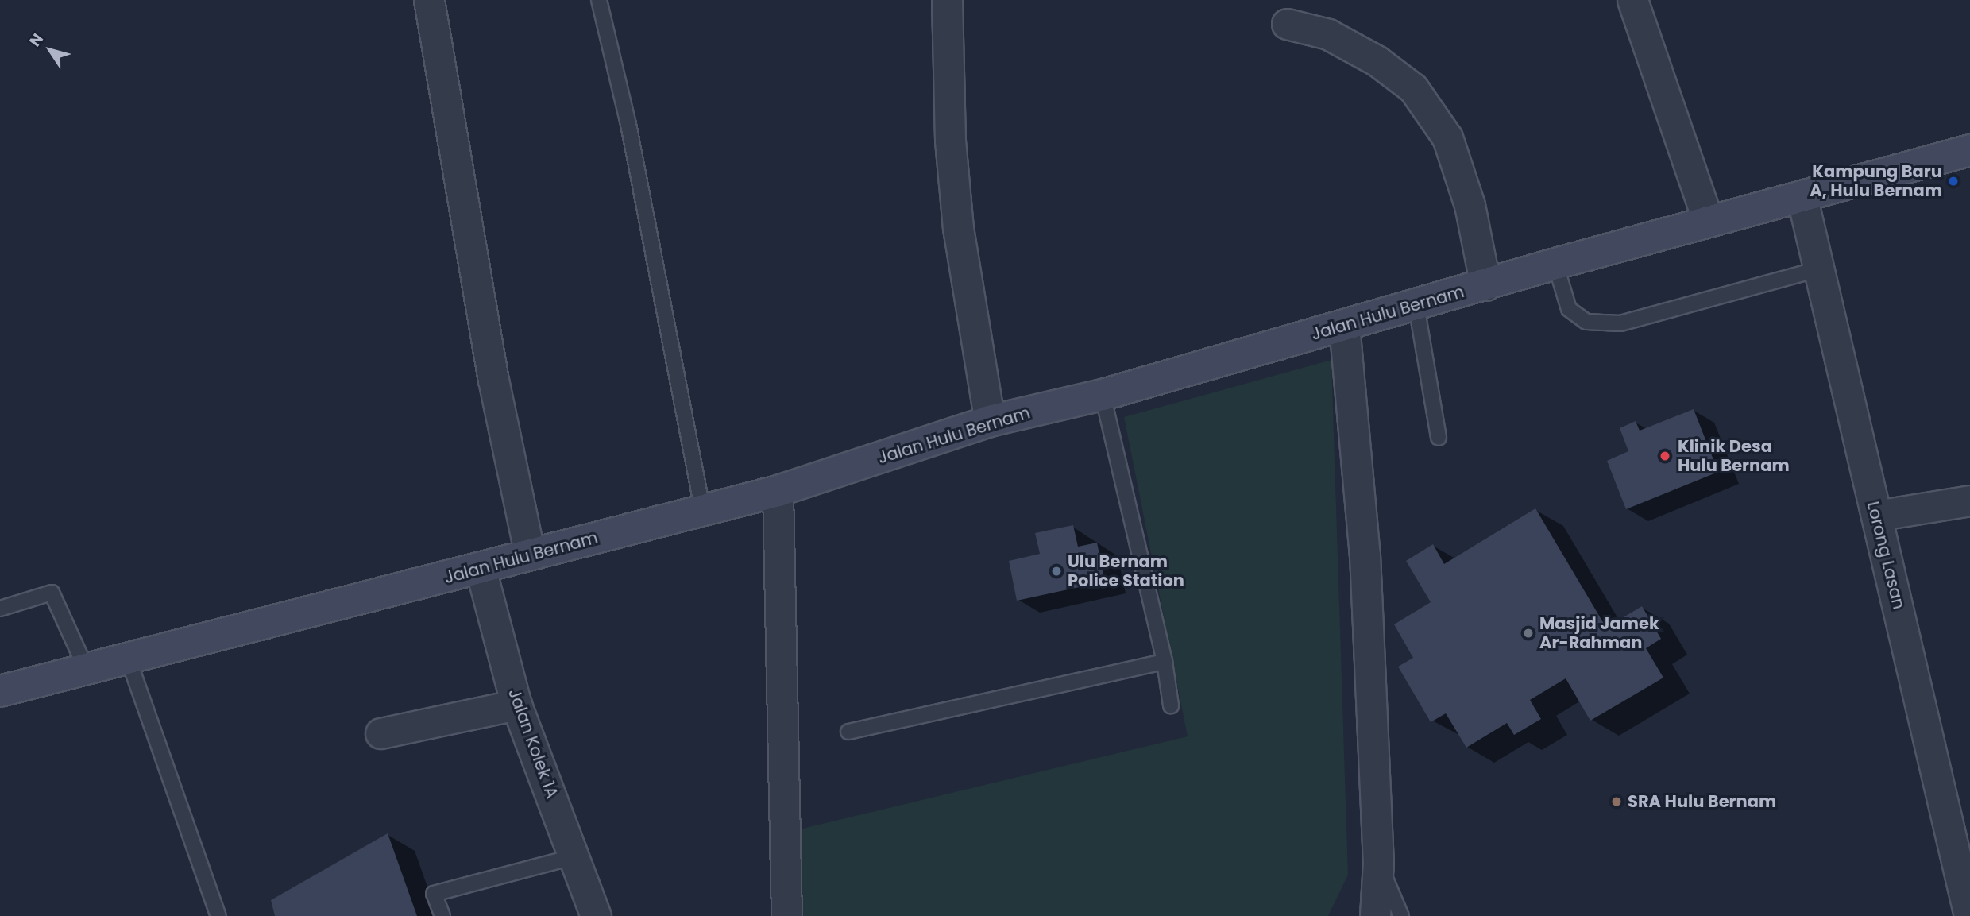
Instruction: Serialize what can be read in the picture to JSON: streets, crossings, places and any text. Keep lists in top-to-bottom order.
{
  "streets": {
    "main road": ["Jalan Hulu Bernam"],
    "street": ["Lorong Lasan", "Jalan Kolek 1A"]
  },
  "crossings": [
    ["Jalan Hulu Bernam", "Lorong Lasan"],
    ["Jalan Hulu Bernam", "Jalan Kolek 1A"]
  ],
  "places": [
    "Kampung Baru A, Hulu Bernam",
    "Klinik Desa Hulu Bernam",
    "Ulu Bernam Police Station",
    "Masjid Jamek Ar-Rahman",
    "SRA Hulu Bernam"
  ],
  "north": "top left"
}
